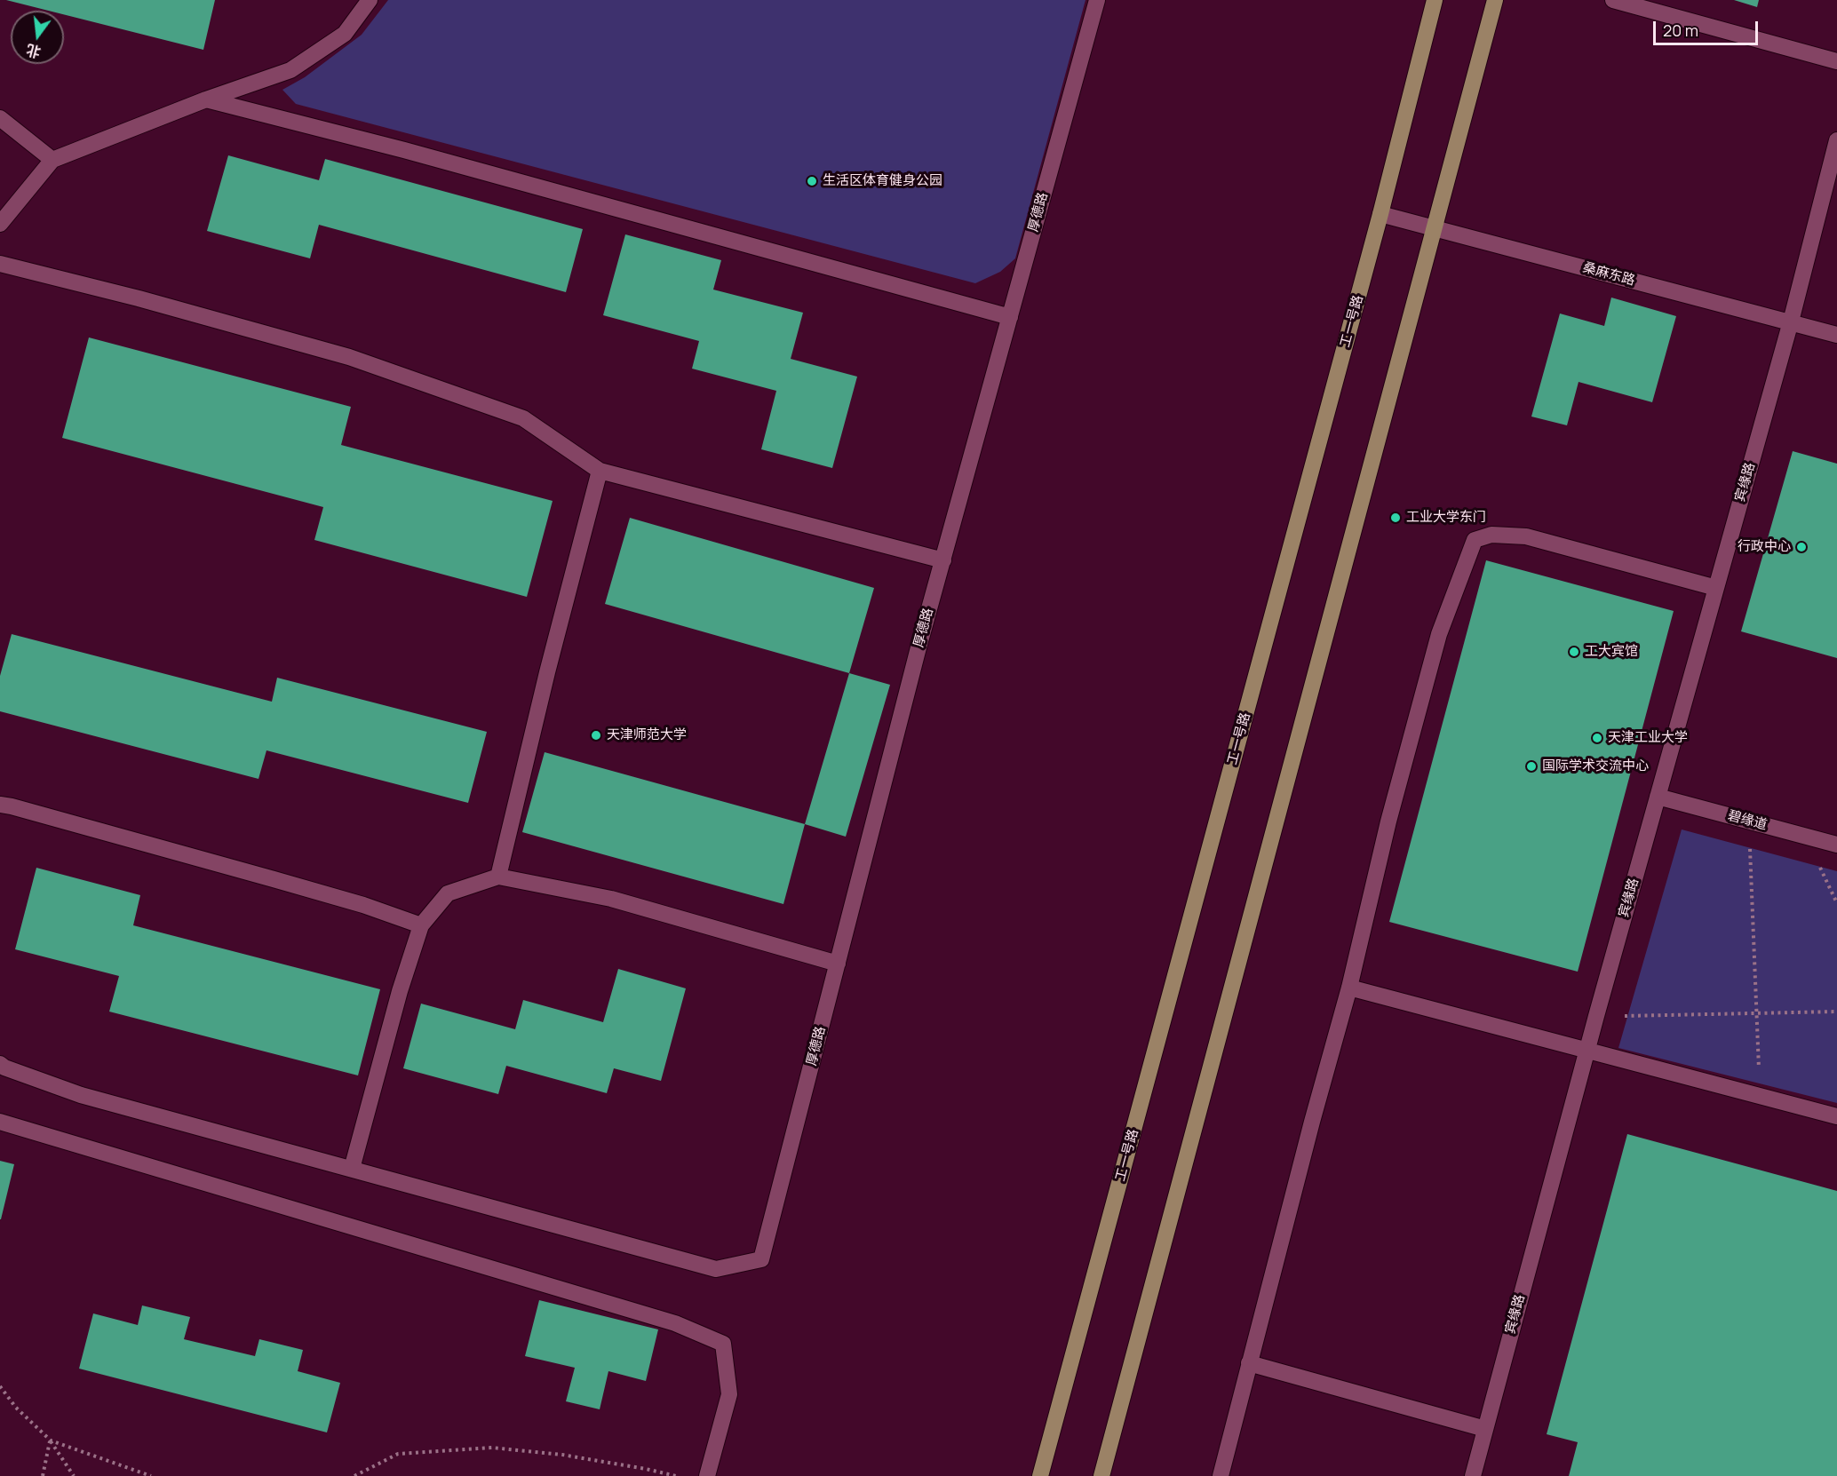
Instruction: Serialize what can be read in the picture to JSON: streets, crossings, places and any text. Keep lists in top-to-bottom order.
{
  "streets": {
    "main road": ["工一号路"],
    "street": [
      "厚德路",
      "桑麻东路",
      "宾缘路",
      "碧缘道"
    ]
  },
  "crossings": [
    ["桑麻东路", "工一号路"],
    ["桑麻东路", "宾缘路"],
    ["宾缘路", "碧缘道"]
  ],
  "places": [
    "生活区体育健身公园",
    "工业大学东门",
    "行政中心",
    "工大宾馆",
    "天津师范大学",
    "天津工业大学",
    "国际学术交流中心"
  ],
  "scale_bar": "20 m",
  "north": "bottom"
}
